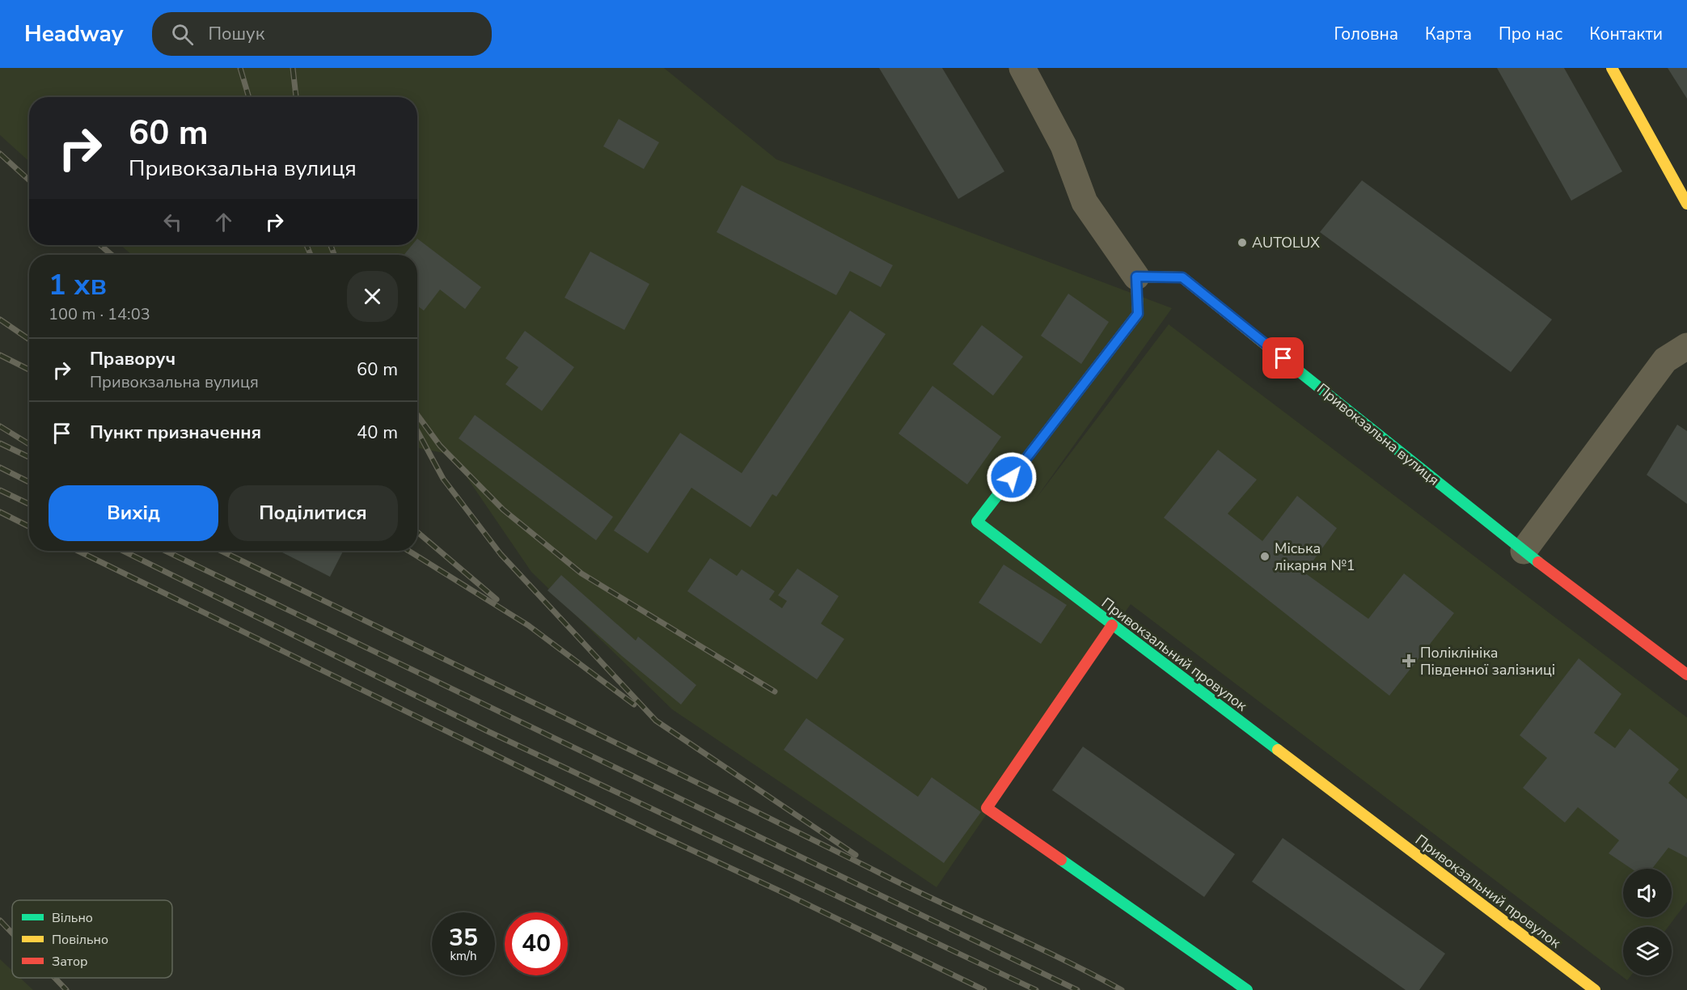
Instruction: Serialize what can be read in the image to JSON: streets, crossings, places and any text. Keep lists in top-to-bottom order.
{
  "streets": {
    "street": ["Привокзальна вулиця", "Привокзальний провулок"]
  },
  "crossings": [
    ["Привокзальна вулиця", "Привокзальний провулок"]
  ],
  "places": {
    "other": ["AUTOLUX", "Міська лікарня №1"],
    "health": ["Поліклініка Південної залізниці"]
  },
  "legend": ["Вільно", "Повільно", "Затор"],
  "page": {
    "header": "Headway",
    "search": "Пошук",
    "nav": [
      "Головна",
      "Карта",
      "Про нас",
      "Контакти"
    ],
    "turn": ["60 m", "Привокзальна вулиця"],
    "heading": ["1 хв", "100 m · 14:03"],
    "list": [
      {
        "name": "Праворуч",
        "note": "Привокзальна вулиця",
        "value": "60 m"
      },
      {
        "name": "Пункт призначення",
        "value": "40 m"
      }
    ],
    "buttons": ["Вихід", "Поділитися"],
    "speed": "35 km/h",
    "limit": "40"
  }
}
